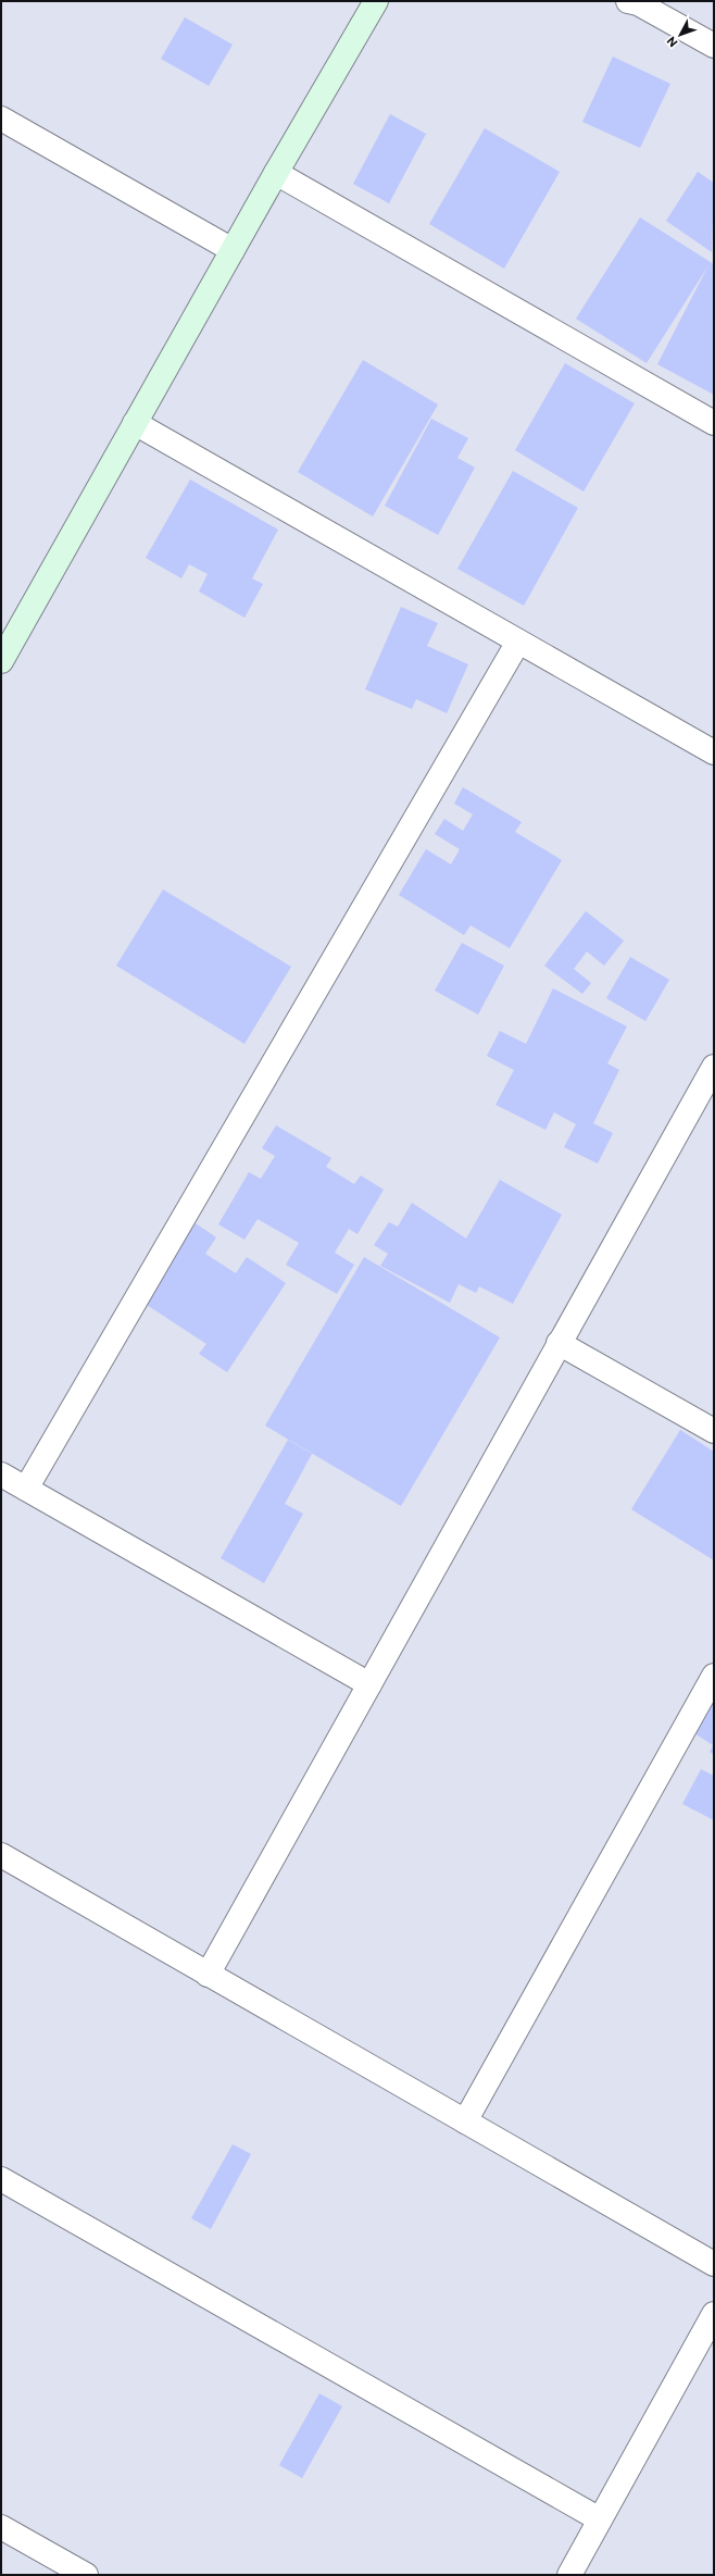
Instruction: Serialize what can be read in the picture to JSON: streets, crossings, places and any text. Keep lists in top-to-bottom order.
{
  "north": "bottom left"
}
